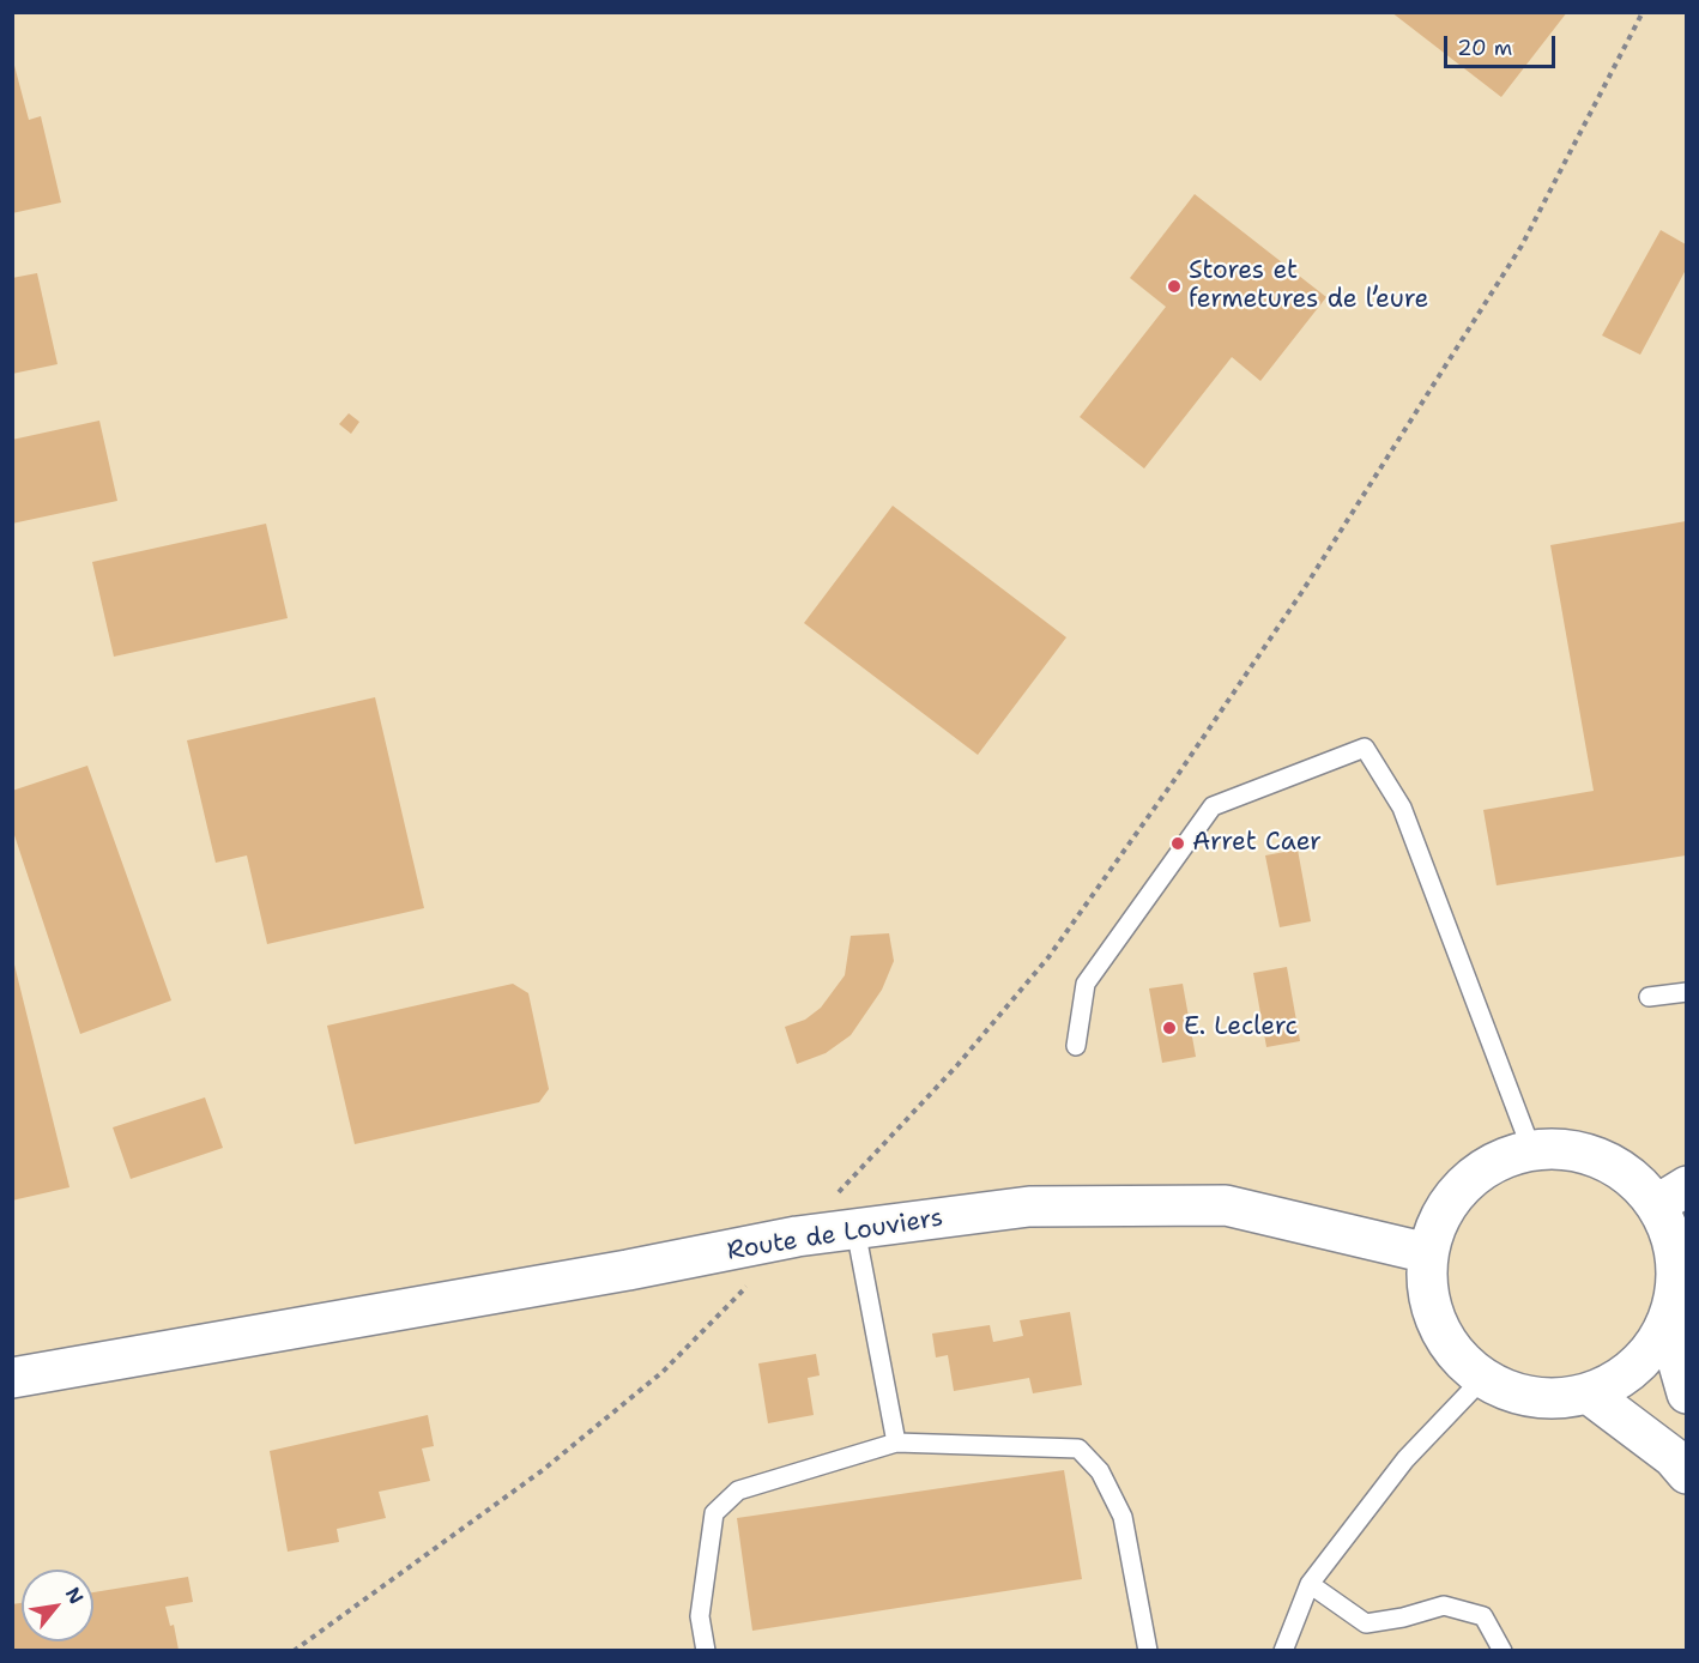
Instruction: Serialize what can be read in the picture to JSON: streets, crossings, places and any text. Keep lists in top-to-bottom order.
{
  "streets": {
    "main road": ["Route de Louviers"]
  },
  "places": ["Stores et fermetures de l’eure", "Arret Caer", "E. Leclerc"],
  "scale_bar": "20 m",
  "north": "top right"
}
